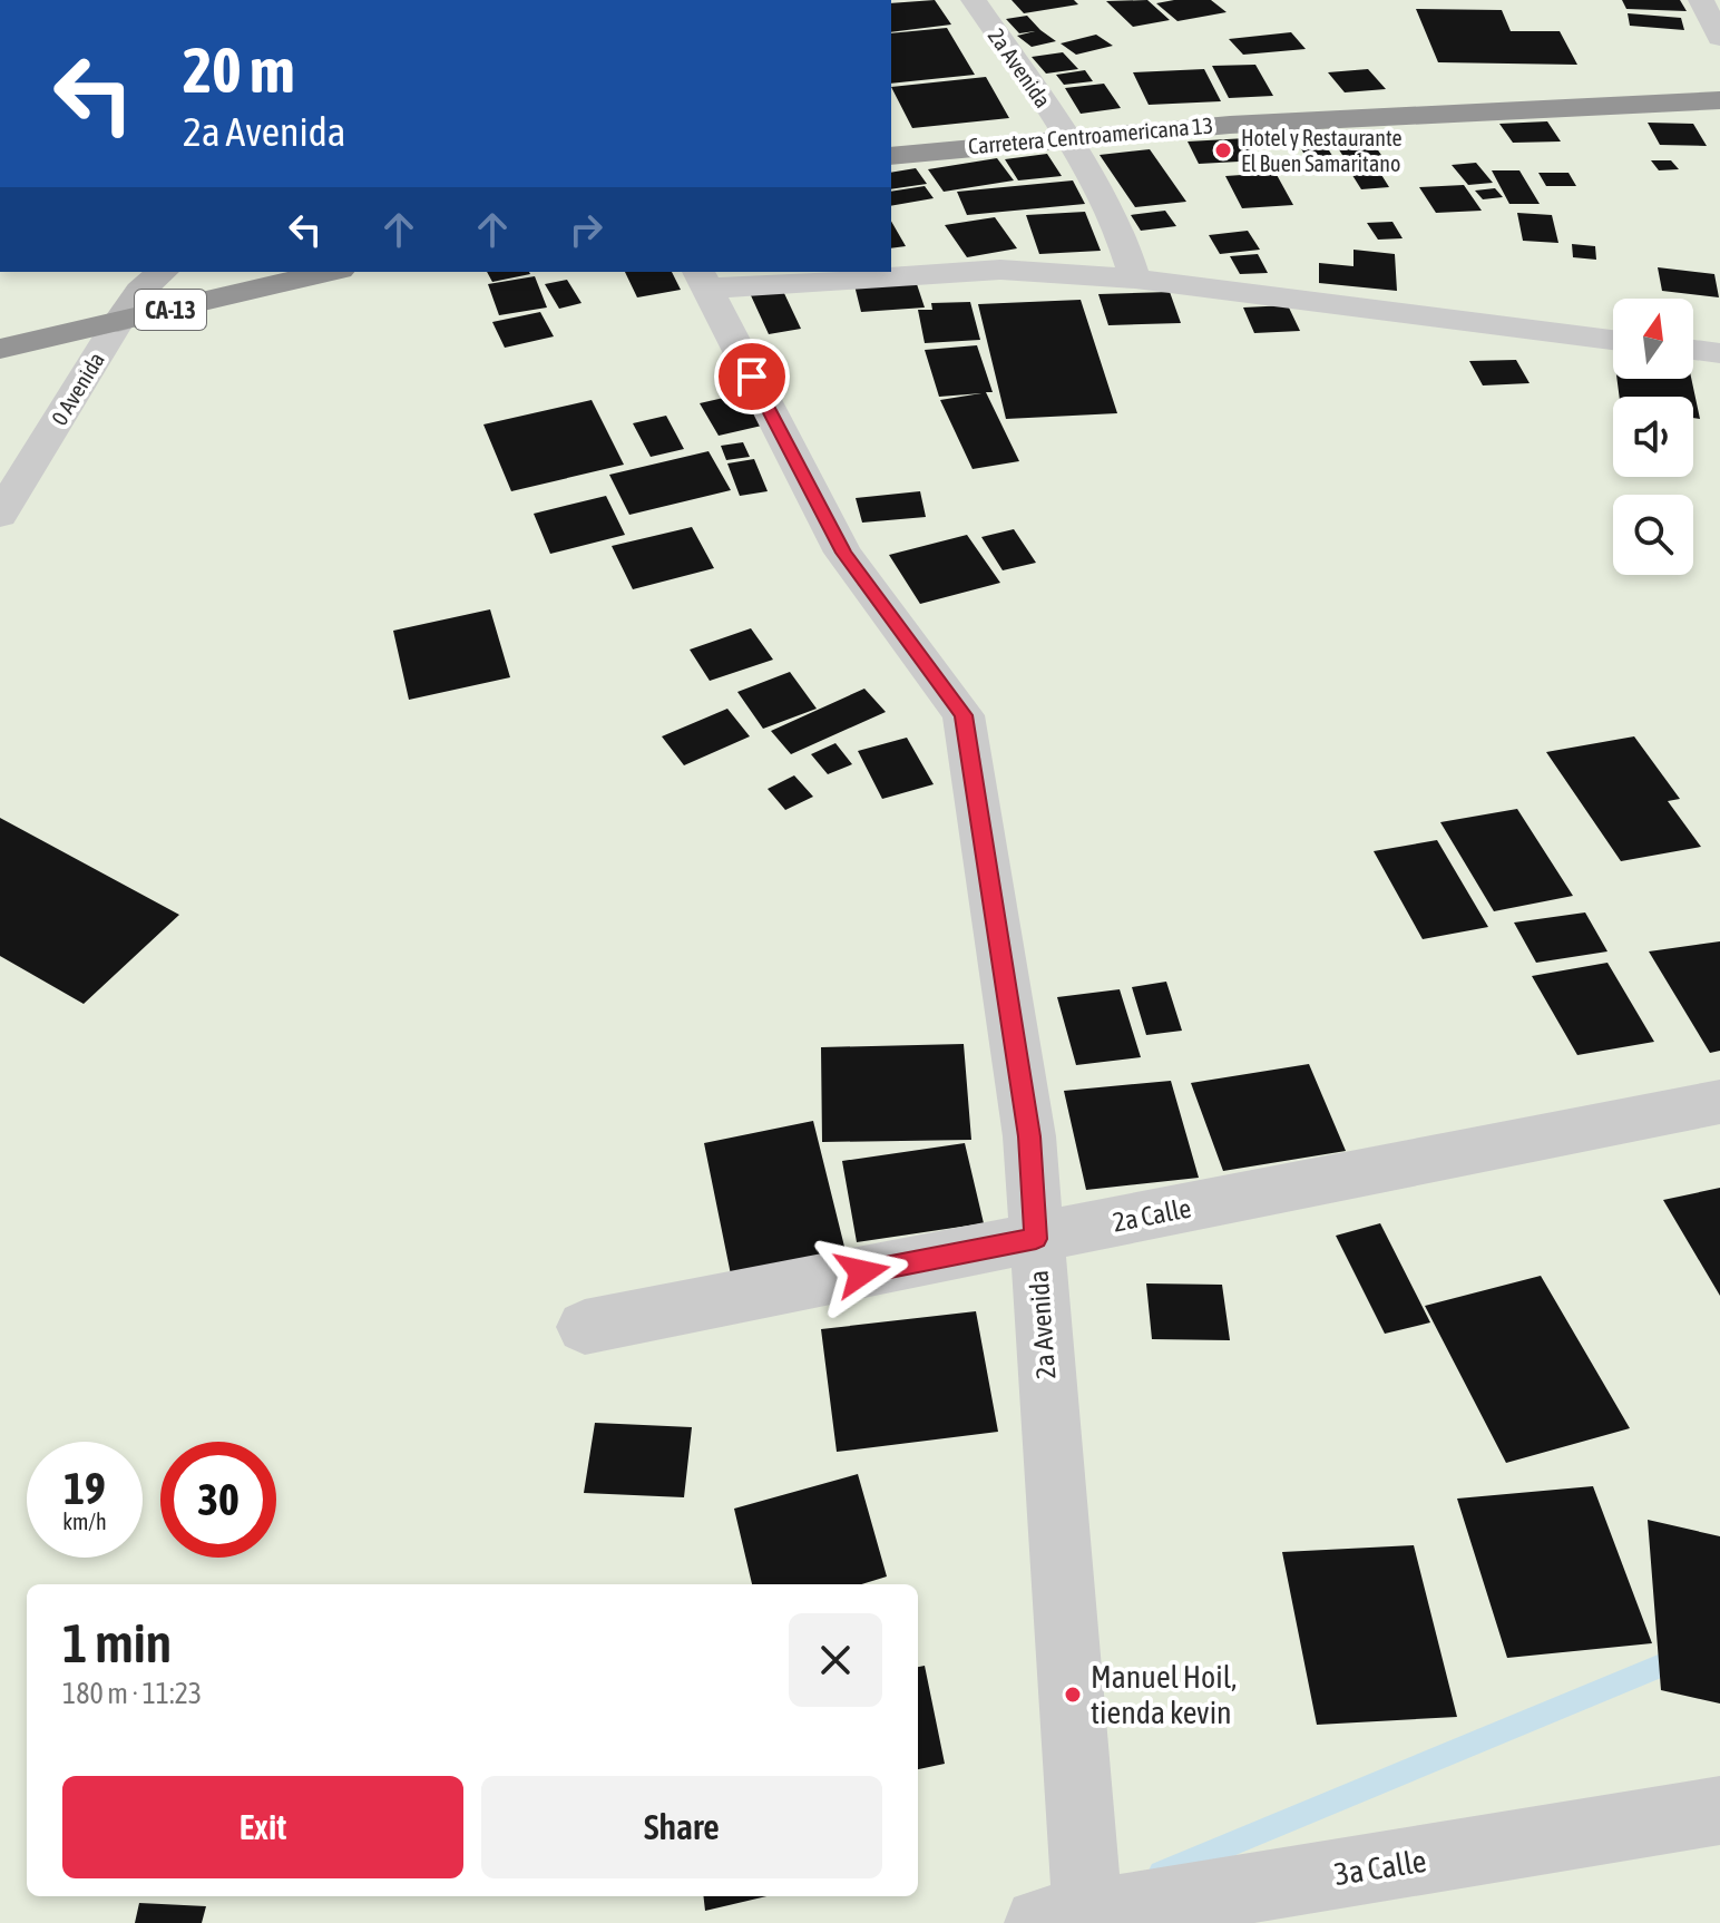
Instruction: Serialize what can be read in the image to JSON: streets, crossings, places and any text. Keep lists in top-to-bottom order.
{
  "streets": {
    "highway": ["Carretera Centroamericana 13", "CA-13"],
    "street": [
      "2a Avenida",
      "0 Avenida",
      "2a Calle",
      "3a Calle"
    ]
  },
  "crossings": [
    ["2a Avenida", "Carretera Centroamericana 13"],
    ["2a Avenida", "2a Calle"],
    ["2a Avenida", "3a Calle"],
    ["CA-13", "0 Avenida"]
  ],
  "places": ["Hotel y Restaurante El Buen Samaritano", "Manuel Hoil, tienda kevin"],
  "north": "top",
  "page": {
    "turn": ["20 m", "2a Avenida"],
    "speed": "19 km/h",
    "limit": "30",
    "heading": ["1 min", "180 m · 11:23"],
    "buttons": ["Exit", "Share"]
  }
}
